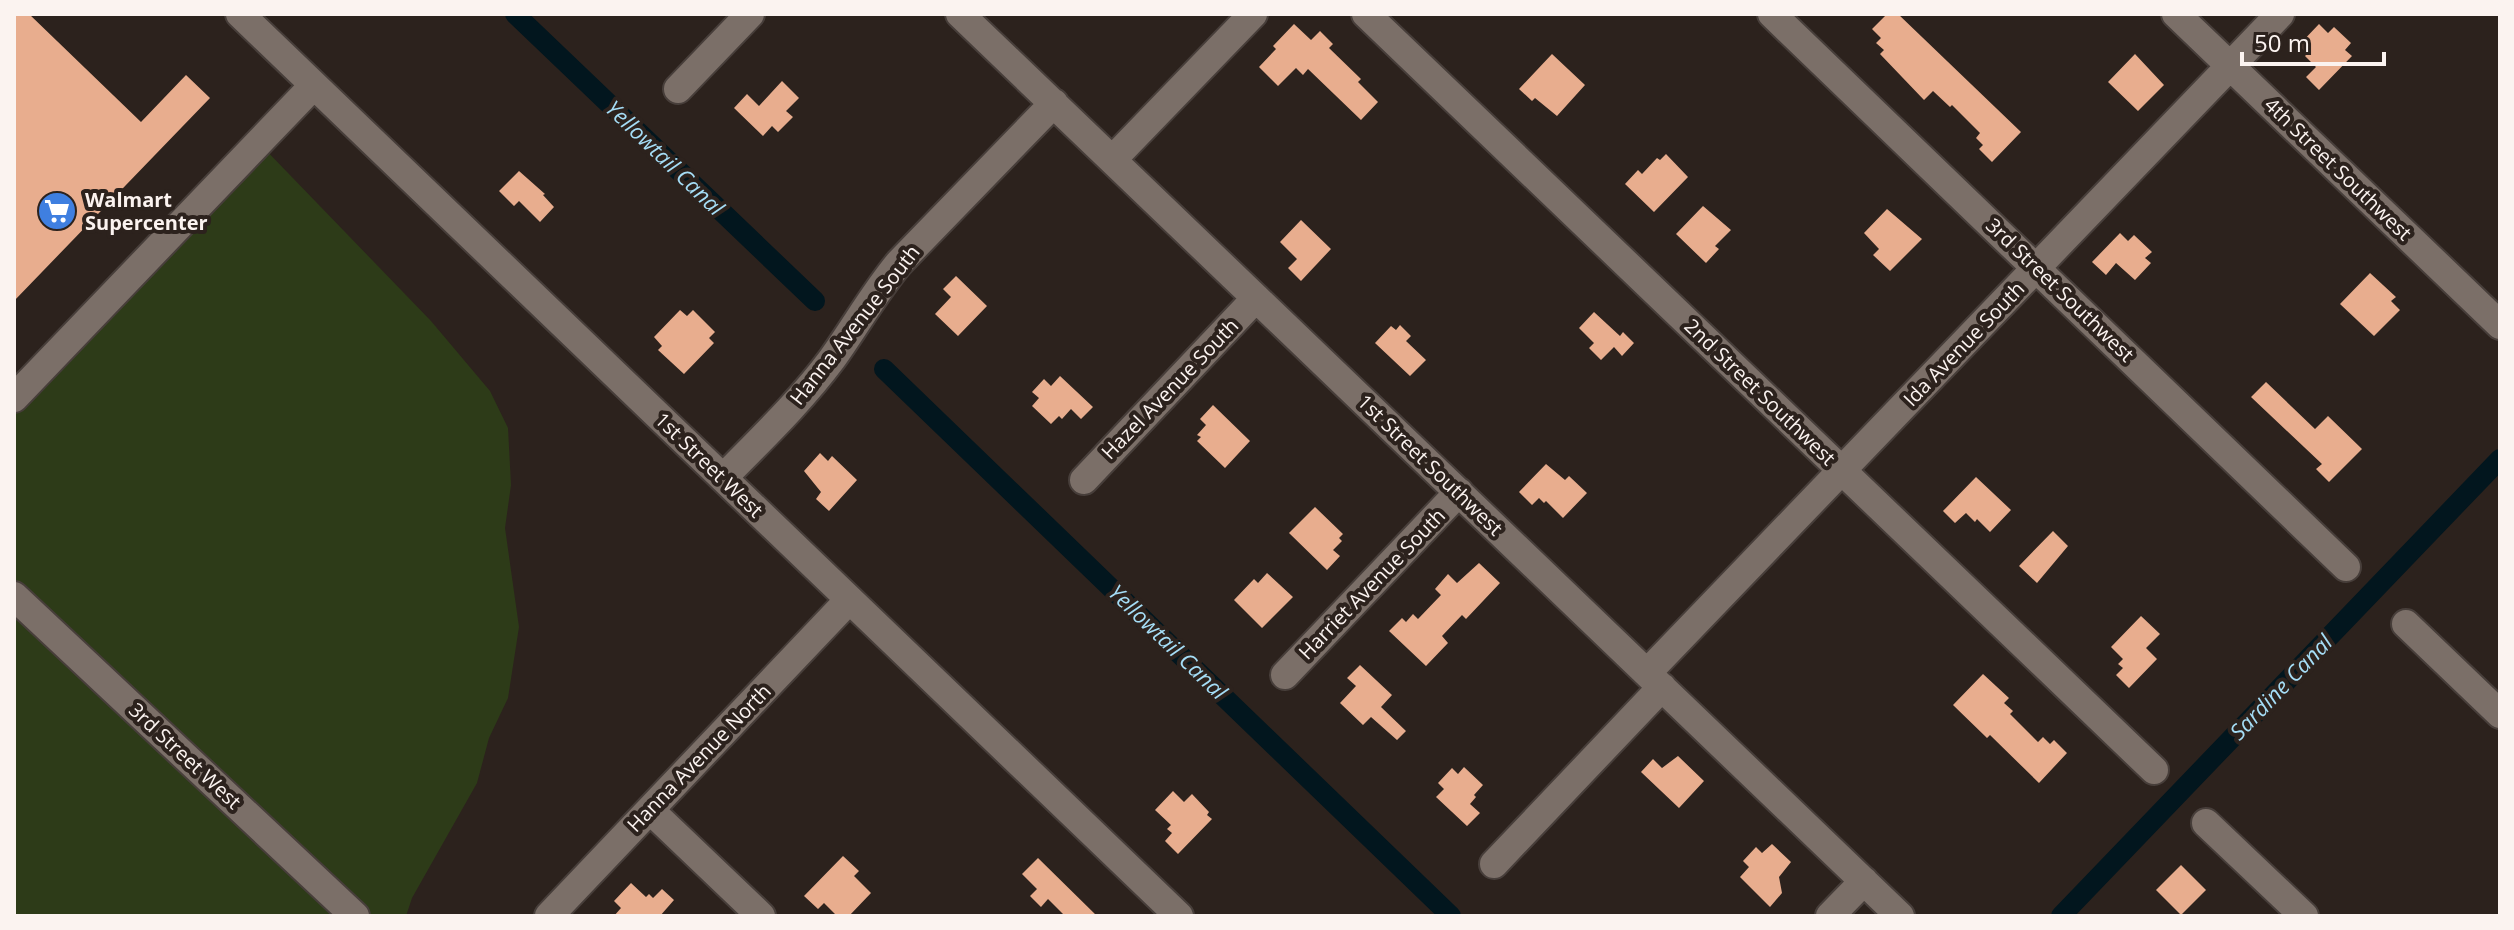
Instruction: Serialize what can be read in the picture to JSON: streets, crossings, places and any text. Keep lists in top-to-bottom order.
{
  "streets": {
    "street": [
      "4th Street Southwest",
      "3rd Street Southwest",
      "Hanna Avenue South",
      "Ida Avenue South",
      "Hazel Avenue South",
      "2nd Street Southwest",
      "1st Street West",
      "1st Street Southwest",
      "Harriet Avenue South",
      "3rd Street West",
      "Hanna Avenue North"
    ]
  },
  "crossings": [
    ["4th Street Southwest", "Ida Avenue South"],
    ["3rd Street Southwest", "Ida Avenue South"],
    ["Hanna Avenue South", "1st Street West"],
    ["Hanna Avenue South", "1st Street Southwest"],
    ["Ida Avenue South", "2nd Street Southwest"],
    ["Ida Avenue South", "1st Street Southwest"],
    ["Hazel Avenue South", "1st Street Southwest"],
    ["1st Street West", "Hanna Avenue North"],
    ["1st Street Southwest", "Harriet Avenue South"]
  ],
  "water": ["Yellowtail Canal", "Sardine Canal"],
  "places": {
    "supermarket": ["Walmart Supercenter"]
  },
  "scale_bar": "50 m"
}
